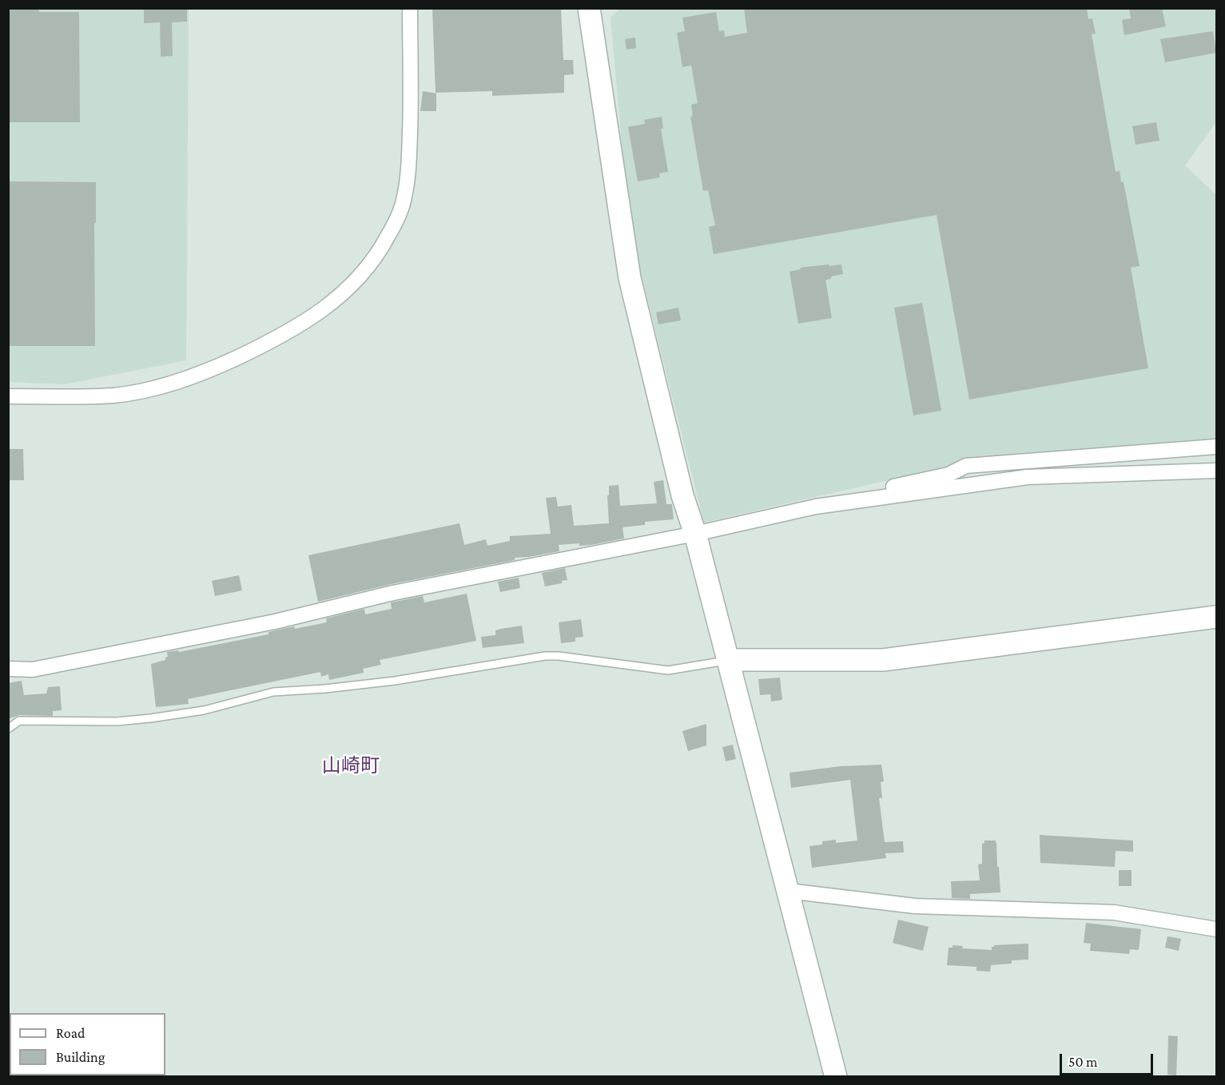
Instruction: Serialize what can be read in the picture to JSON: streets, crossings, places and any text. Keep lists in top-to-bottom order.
{
  "districts": ["山崎町"],
  "legend": ["Road", "Building"],
  "scale_bar": "50 m"
}
